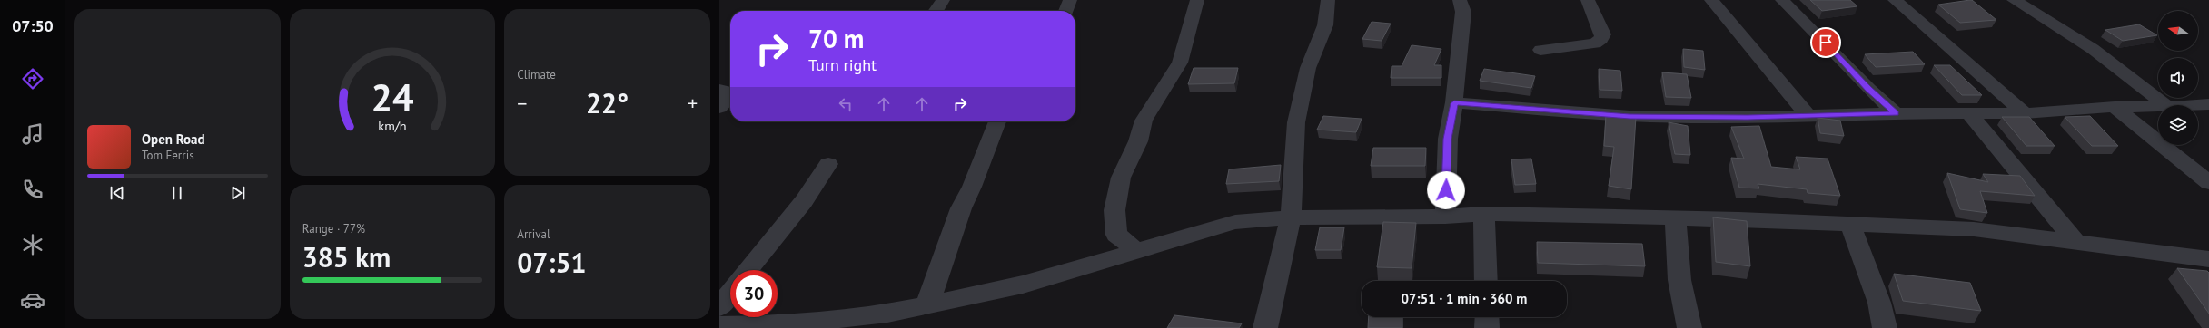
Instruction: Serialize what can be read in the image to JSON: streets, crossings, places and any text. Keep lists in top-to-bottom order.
{
  "north": "left",
  "page": {
    "tabs": "07:50",
    "tile": [
      "Climate",
      ["Range · 77%", "385 km"],
      ["Arrival", "07:51"]
    ],
    "turn": ["70 m", "Turn right"],
    "heat": ["−", "22°", "+"],
    "song": ["Open Road", "Tom Ferris"],
    "limit": "30",
    "trip": "07:51 · 1 min · 360 m",
    "gauge": ["24", "km/h"]
  }
}
